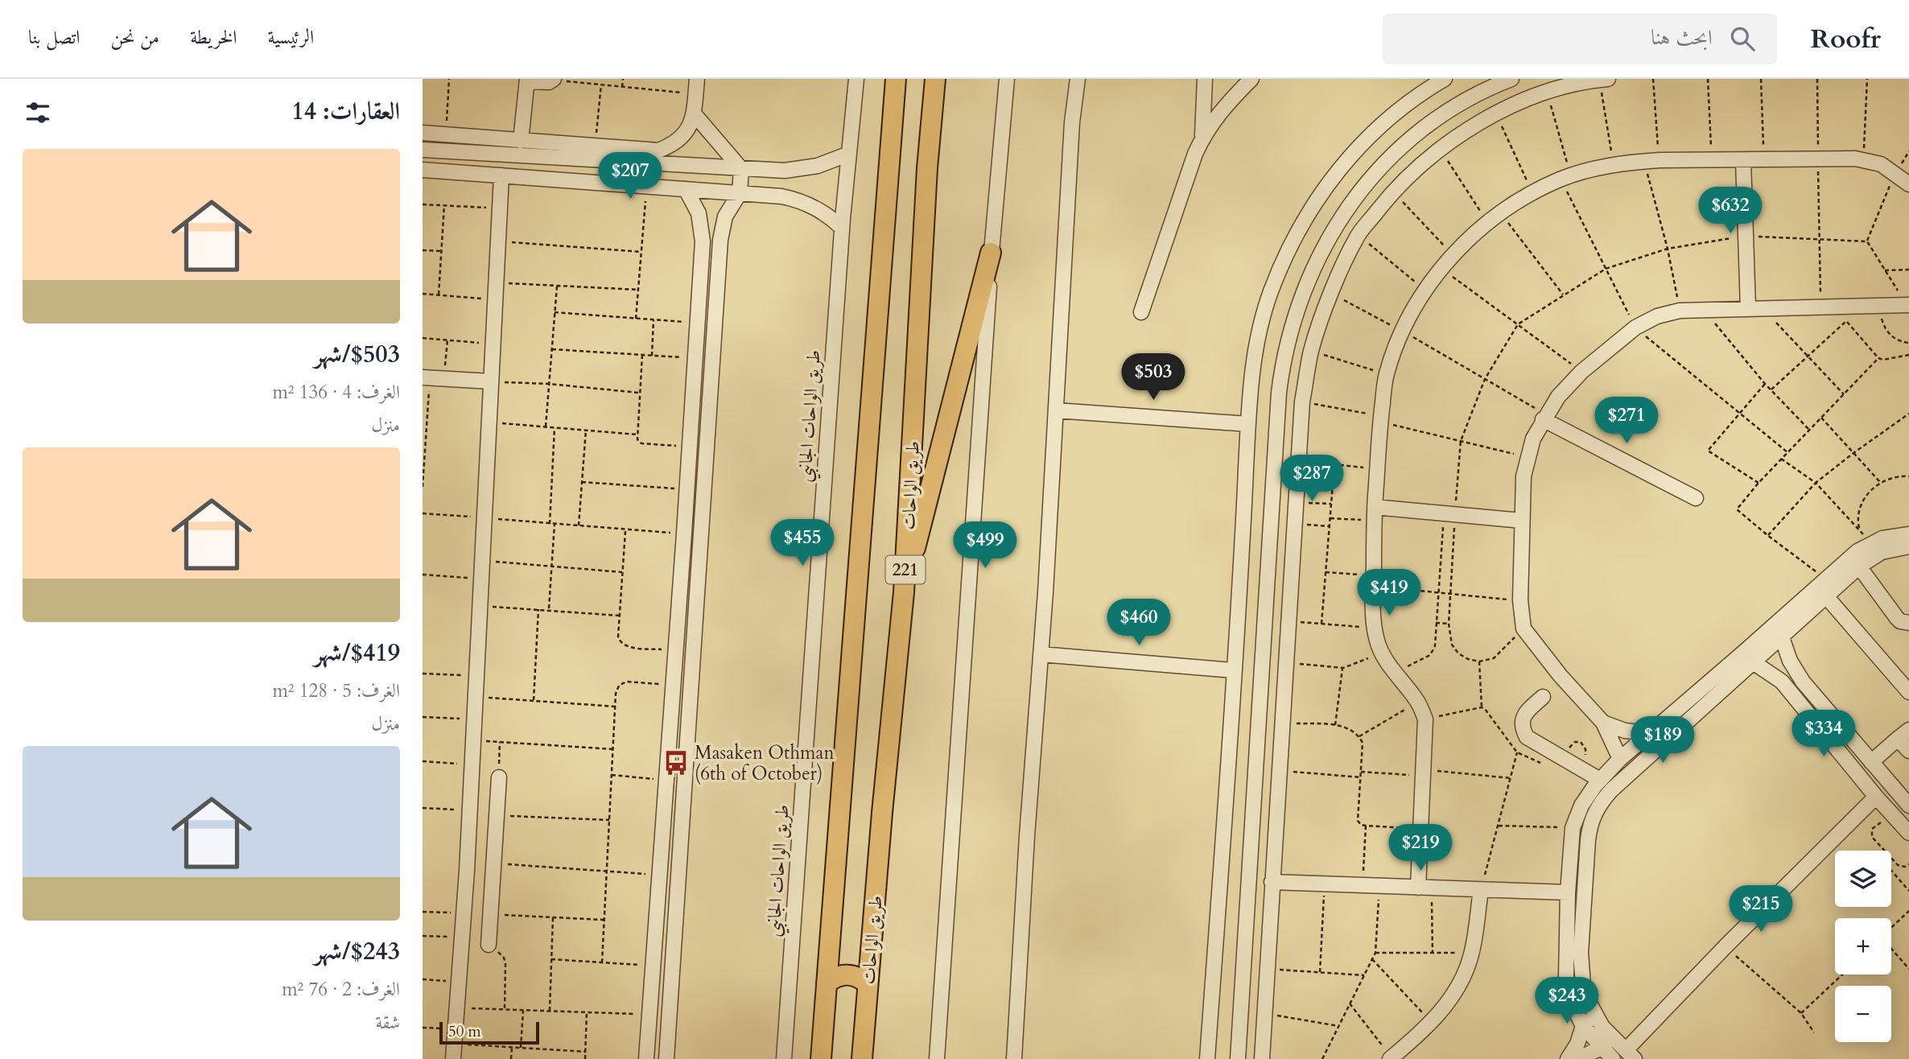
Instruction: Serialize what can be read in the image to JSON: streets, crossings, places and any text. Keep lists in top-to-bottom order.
{
  "streets": {
    "highway": ["طريق الواحات", "221"],
    "street": ["طريق الواحات الجانبي"]
  },
  "places": {
    "bus stop": ["Masaken Othman (6th of October)"]
  },
  "scale_bar": "50 m",
  "page": {
    "header": "Roofr",
    "search": "ابحث هنا",
    "nav": [
      "الرئيسية",
      "الخريطة",
      "من نحن",
      "اتصل بنا"
    ],
    "heading": "العقارات: 14",
    "list": [
      {
        "name": "$503/شهر",
        "note": "الغرف: 4 · 136 m² · منزل"
      },
      {
        "name": "$419/شهر",
        "note": "الغرف: 5 · 128 m² · منزل"
      },
      {
        "name": "$243/شهر",
        "note": "الغرف: 2 · 76 m² · شقة"
      }
    ],
    "price": [
      "$207",
      "$632",
      "$503",
      "$271",
      "$287",
      "$455",
      "$499",
      "$419",
      "$460",
      "$334",
      "$189",
      "$219",
      "$215",
      "$243"
    ],
    "map_buttons": ["+", "−"],
    "scale": "50 m"
  }
}
